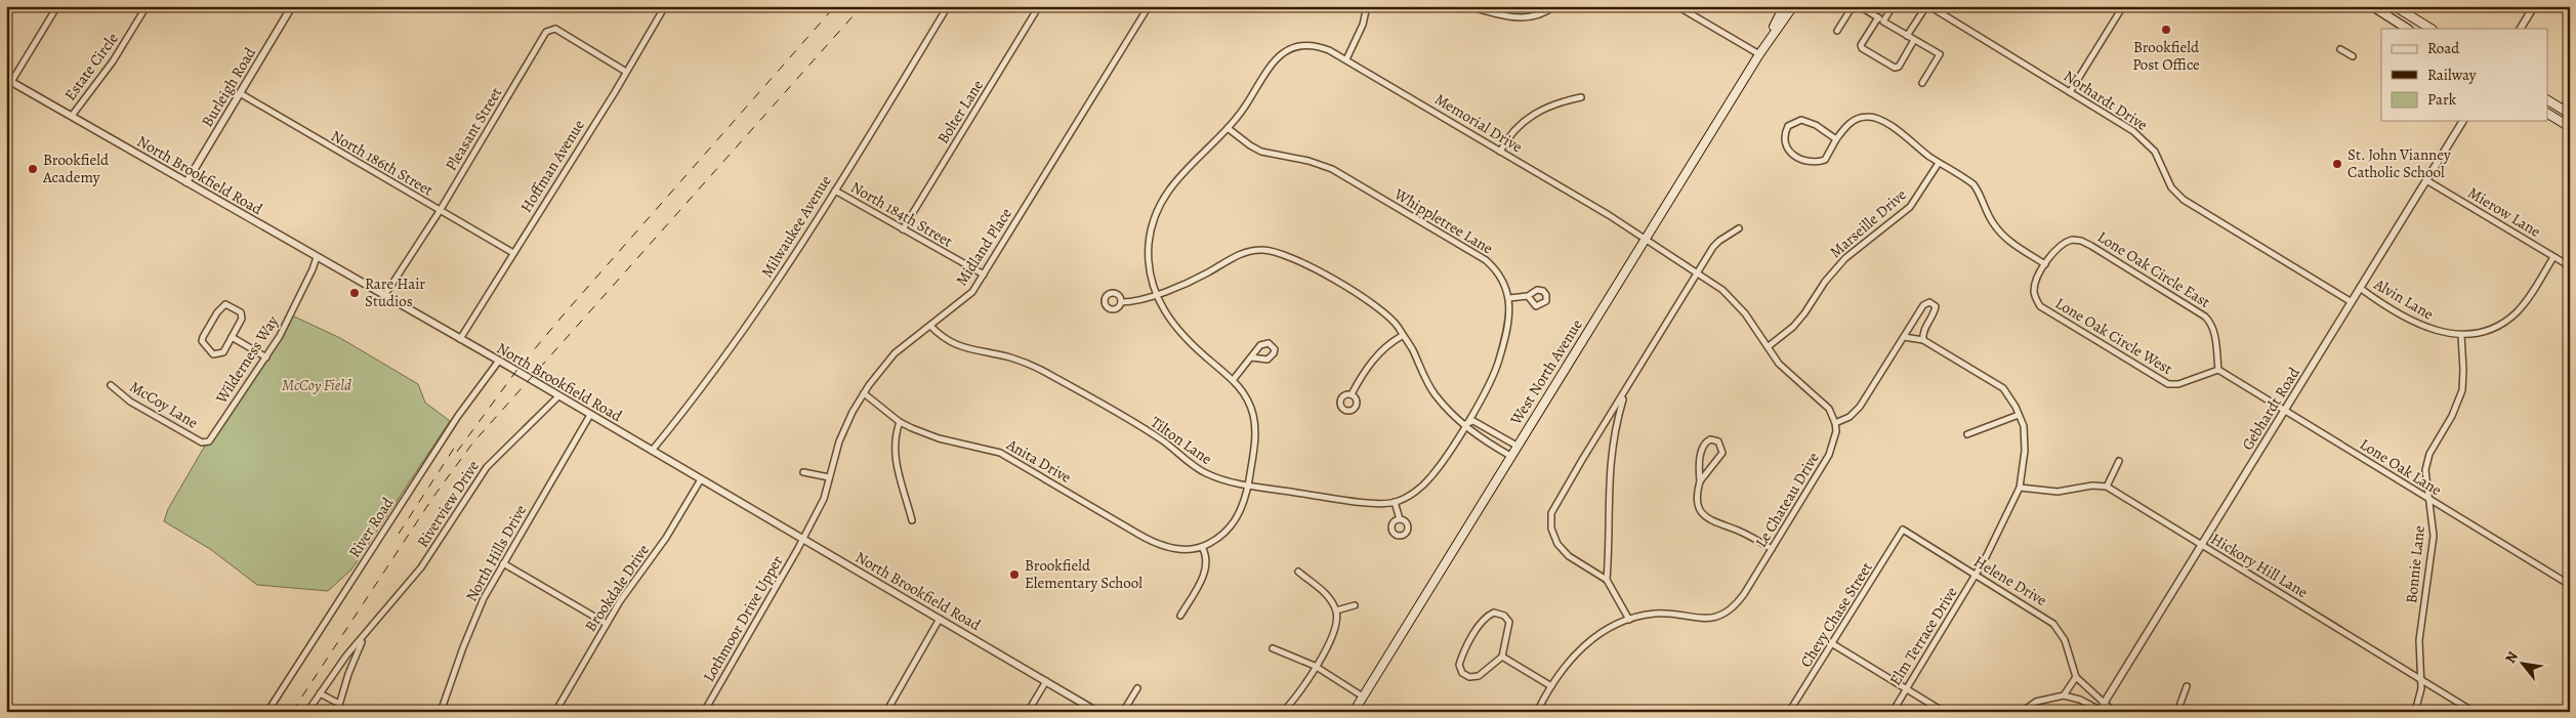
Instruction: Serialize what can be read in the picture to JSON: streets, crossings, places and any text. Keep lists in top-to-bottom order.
{
  "streets": {
    "main road": ["West North Avenue"],
    "street": [
      "Estate Circle",
      "Burleigh Road",
      "Norhardt Drive",
      "Bolter Lane",
      "Memorial Drive",
      "Pleasant Street",
      "North 186th Street",
      "Hoffman Avenue",
      "North Brookfield Road",
      "Mierow Lane",
      "North 184th Street",
      "Whippletree Lane",
      "Marseille Drive",
      "Milwaukee Avenue",
      "Midland Place",
      "Lone Oak Circle East",
      "Alvin Lane",
      "Lone Oak Circle West",
      "Wilderness Way",
      "McCoy Lane",
      "Gebhardt Road",
      "Tilton Lane",
      "Anita Drive",
      "Lone Oak Lane",
      "Le Chateau Drive",
      "Riverview Drive",
      "River Road",
      "North Hills Drive",
      "Bonnie Lane",
      "Hickory Hill Lane",
      "Helene Drive",
      "Brookdale Drive",
      "Chevy Chase Street",
      "Lothmoor Drive Upper",
      "Elm Terrace Drive"
    ]
  },
  "crossings": [
    ["Estate Circle", "North Brookfield Road"],
    ["Burleigh Road", "North 186th Street"],
    ["Burleigh Road", "North Brookfield Road"],
    ["Norhardt Drive", "Gebhardt Road"],
    ["Bolter Lane", "North 184th Street"],
    ["Memorial Drive", "West North Avenue"],
    ["Memorial Drive", "Anita Drive"],
    ["Pleasant Street", "North 186th Street"],
    ["Pleasant Street", "Hoffman Avenue"],
    ["Pleasant Street", "North Brookfield Road"],
    ["North 186th Street", "Hoffman Avenue"],
    ["Hoffman Avenue", "North Brookfield Road"],
    ["North Brookfield Road", "Milwaukee Avenue"],
    ["North Brookfield Road", "Midland Place"],
    ["North Brookfield Road", "Wilderness Way"],
    ["North Brookfield Road", "Riverview Drive"],
    ["North Brookfield Road", "River Road"],
    ["North Brookfield Road", "North Hills Drive"],
    ["North Brookfield Road", "Brookdale Drive"],
    ["North Brookfield Road", "Lothmoor Drive Upper"],
    ["Mierow Lane", "Alvin Lane"],
    ["Mierow Lane", "Gebhardt Road"],
    ["North 184th Street", "Milwaukee Avenue"],
    ["North 184th Street", "Midland Place"],
    ["Whippletree Lane", "Anita Drive"],
    ["Midland Place", "Tilton Lane"],
    ["Midland Place", "Anita Drive"],
    ["Midland Place", "Lothmoor Drive Upper"],
    ["Lone Oak Circle East", "Lone Oak Circle West"],
    ["Lone Oak Circle East", "Lone Oak Lane"],
    ["Alvin Lane", "Gebhardt Road"],
    ["Alvin Lane", "Bonnie Lane"],
    ["Lone Oak Circle West", "Lone Oak Lane"],
    ["Wilderness Way", "McCoy Lane"],
    ["Gebhardt Road", "Lone Oak Lane"],
    ["Gebhardt Road", "Hickory Hill Lane"],
    ["Tilton Lane", "Anita Drive"],
    ["Lone Oak Lane", "Bonnie Lane"],
    ["Bonnie Lane", "Hickory Hill Lane"],
    ["Helene Drive", "Chevy Chase Street"],
    ["Helene Drive", "Elm Terrace Drive"]
  ],
  "parks": ["McCoy Field"],
  "places": [
    "Brookfield Post Office",
    "St. John Vianney Catholic School",
    "Brookfield Academy",
    "Rare Hair Studios",
    "Brookfield Elementary School"
  ],
  "legend": ["Road", "Railway", "Park"],
  "north": "top left"
}
